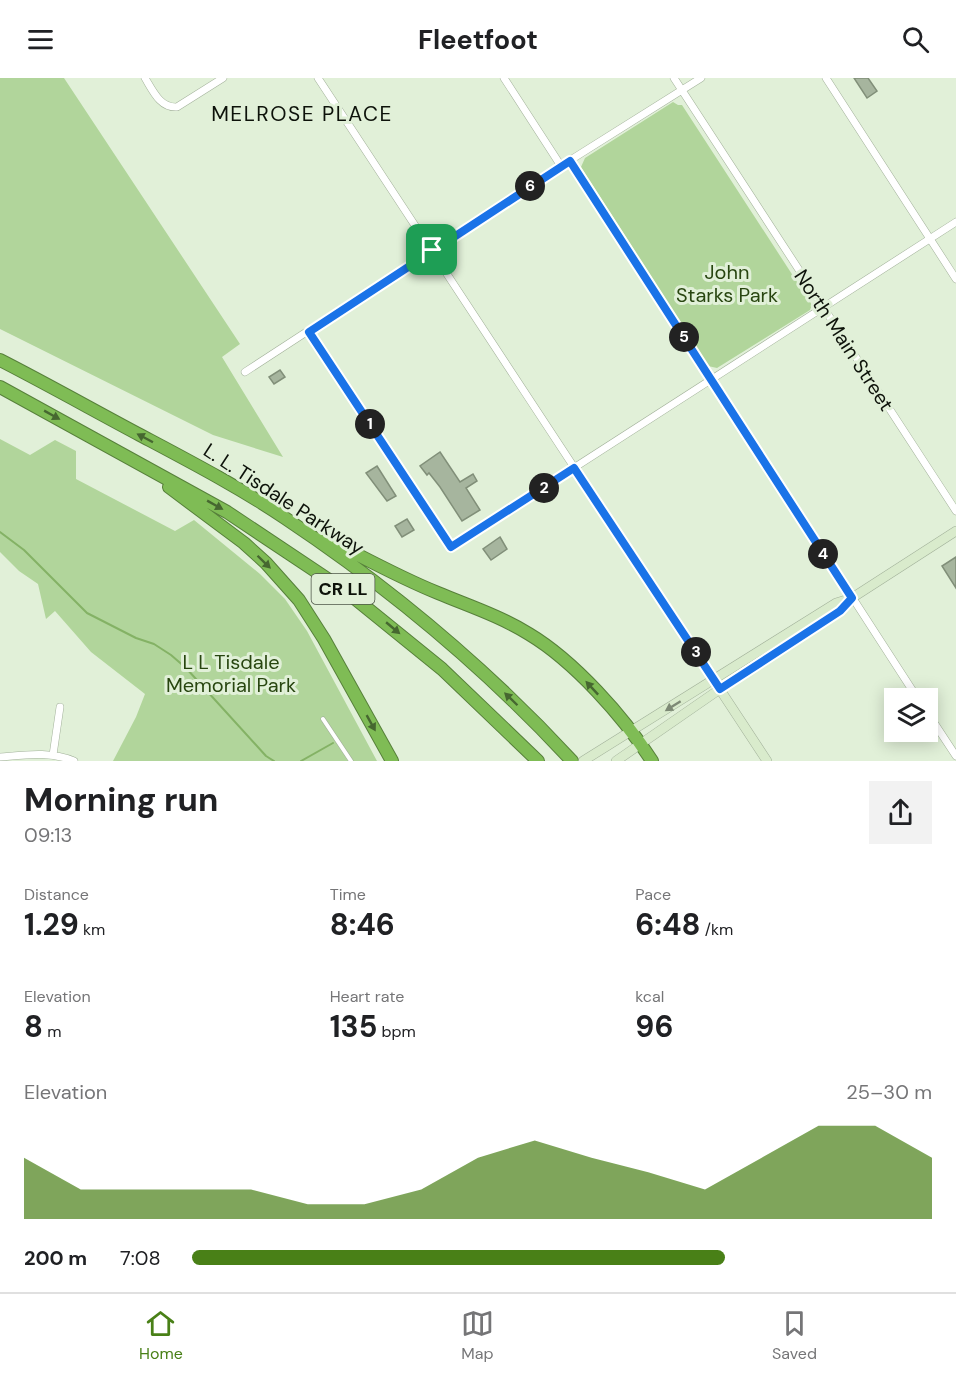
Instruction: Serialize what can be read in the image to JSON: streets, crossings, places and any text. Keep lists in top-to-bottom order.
{
  "streets": {
    "highway": ["L. L. Tisdale Parkway", "CR LL"],
    "street": ["North Main Street"]
  },
  "districts": ["MELROSE PLACE"],
  "parks": ["John Starks Park", "L L Tisdale Memorial Park"],
  "page": {
    "header": "Fleetfoot",
    "pins": [
      "6",
      "5",
      "1",
      "2",
      "4",
      "3"
    ],
    "heading": ["Morning run", "09:13"],
    "stats": [
      ["Distance", "1.29 km"],
      ["Time", "8:46"],
      ["Pace", "6:48 /km"],
      ["Elevation", "8 m"],
      ["Heart rate", "135 bpm"],
      ["kcal", "96"]
    ],
    "chart": ["Elevation", "25–30 m"],
    "list": [
      {
        "name": "200 m",
        "note": "7:08"
      }
    ],
    "tabs": ["Home", "Map", "Saved"]
  }
}
